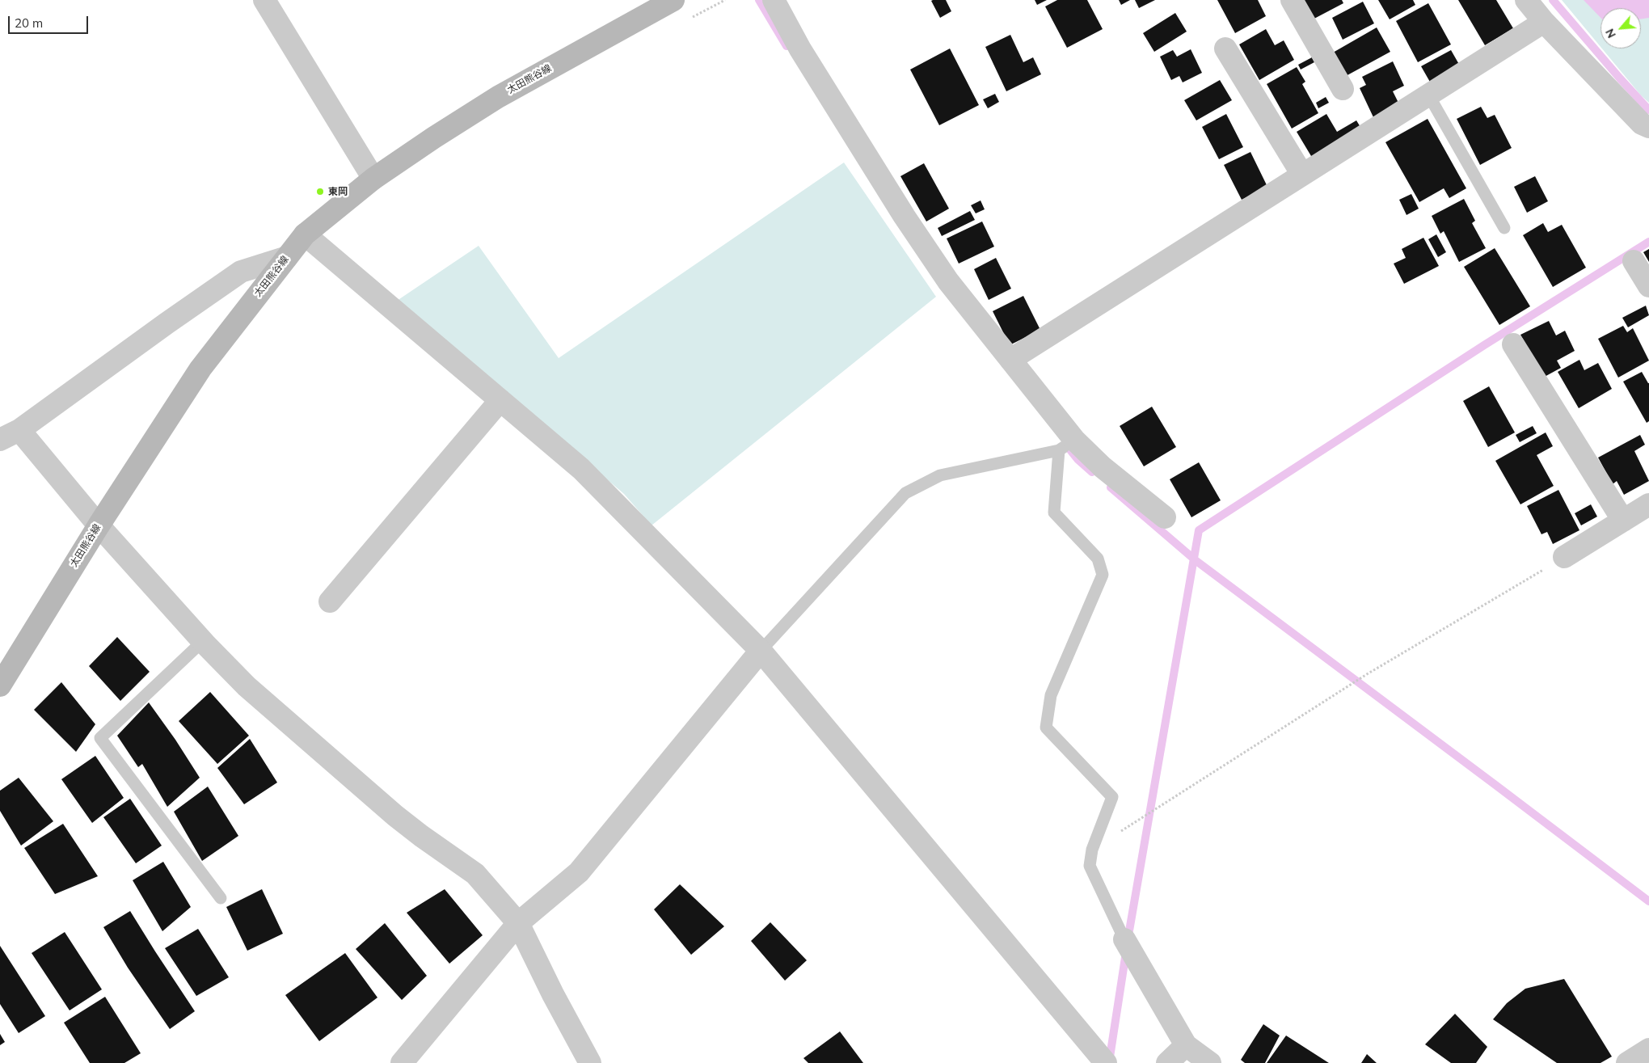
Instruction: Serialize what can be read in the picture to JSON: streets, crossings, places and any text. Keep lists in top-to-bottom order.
{
  "streets": {
    "main road": ["太田熊谷線"]
  },
  "places": ["東岡"],
  "scale_bar": "20 m",
  "north": "bottom left"
}
